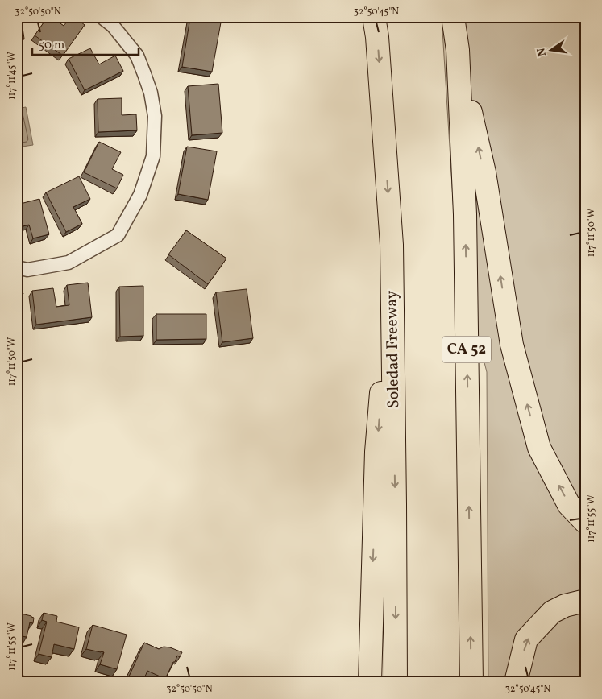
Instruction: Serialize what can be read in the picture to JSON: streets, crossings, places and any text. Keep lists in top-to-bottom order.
{
  "streets": {
    "highway": ["Soledad Freeway", "CA 52"]
  },
  "scale_bar": "50 m",
  "north": "left",
  "coordinates": [
    "32°50'50\"N",
    "32°50'45\"N",
    "117°11'45\"W",
    "117°11'50\"W",
    "117°11'55\"W"
  ]
}
